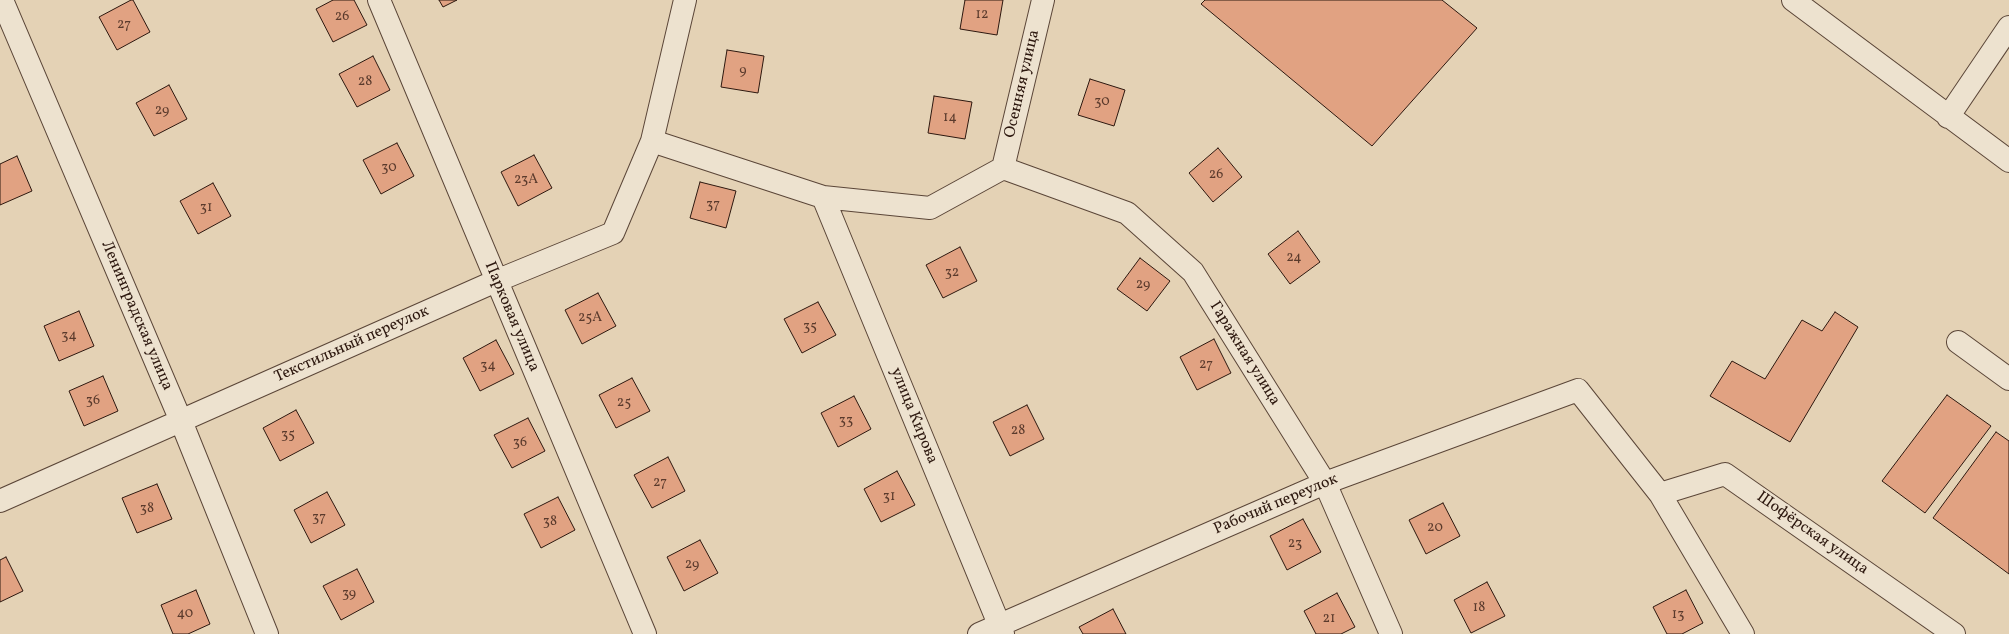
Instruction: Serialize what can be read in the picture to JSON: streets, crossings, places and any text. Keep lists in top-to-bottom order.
{
  "streets": {
    "street": [
      "Осенняя улица",
      "Ленинградская улица",
      "Парковая улица",
      "Текстильный переулок",
      "Гаражная улица",
      "улица Кирова",
      "Рабочий переулок",
      "Шофёрская улица"
    ]
  },
  "crossings": [
    ["Осенняя улица", "Гаражная улица"],
    ["Ленинградская улица", "Текстильный переулок"],
    ["Парковая улица", "Текстильный переулок"],
    ["Гаражная улица", "Рабочий переулок"],
    ["улица Кирова", "Рабочий переулок"],
    ["Рабочий переулок", "Шофёрская улица"]
  ],
  "house_numbers": [
    "12",
    "26",
    "27",
    "9",
    "28",
    "30",
    "29",
    "14",
    "30",
    "26",
    "23А",
    "37",
    "31",
    "24",
    "32",
    "29",
    "25А",
    "35",
    "34",
    "27",
    "34",
    "36",
    "25",
    "33",
    "28",
    "35",
    "36",
    "27",
    "31",
    "38",
    "37",
    "38",
    "20",
    "23",
    "29",
    "39",
    "18",
    "40",
    "13",
    "21"
  ]
}
